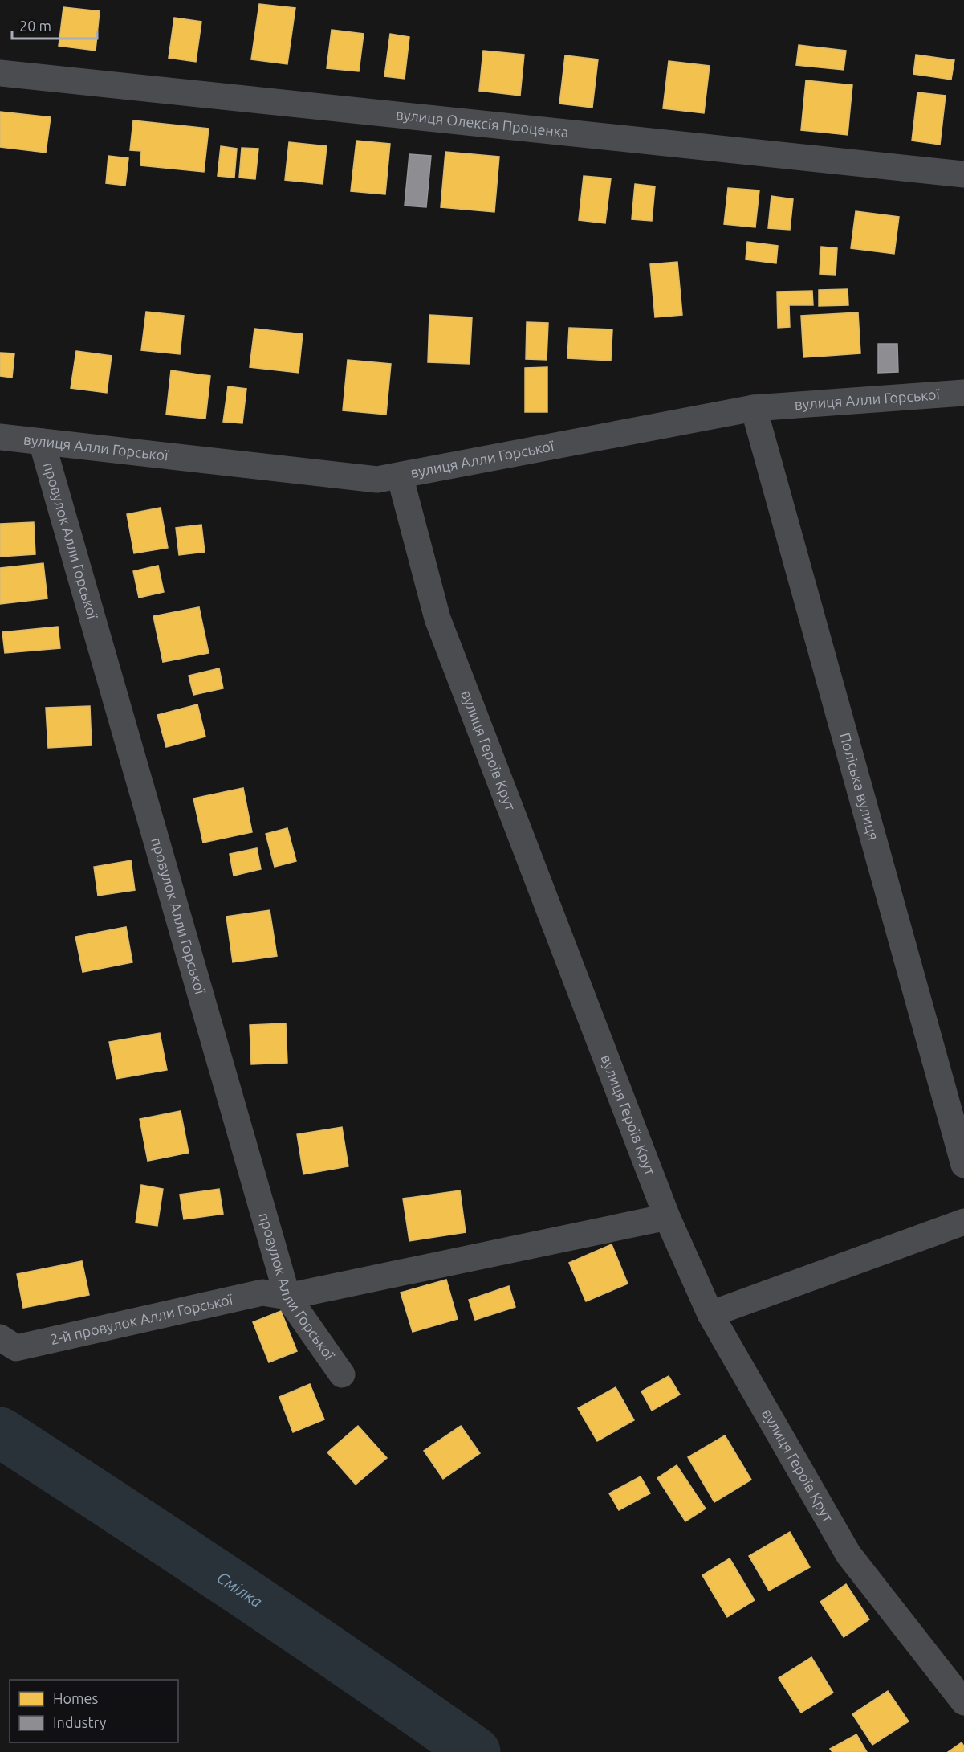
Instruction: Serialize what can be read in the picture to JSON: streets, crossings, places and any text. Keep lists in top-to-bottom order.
{
  "streets": {
    "street": [
      "вулиця Олексія Проценка",
      "вулиця Алли Горської",
      "провулок Алли Горської",
      "вулиця Героїв Крут",
      "Поліська вулиця",
      "2-й провулок Алли Горської"
    ]
  },
  "crossings": [
    ["вулиця Алли Горської", "провулок Алли Горської"],
    ["вулиця Алли Горської", "вулиця Героїв Крут"],
    ["вулиця Алли Горської", "Поліська вулиця"],
    ["провулок Алли Горської", "2-й провулок Алли Горської"],
    ["вулиця Героїв Крут", "2-й провулок Алли Горської"]
  ],
  "water": ["Смілка"],
  "legend": ["Homes", "Industry"],
  "scale_bar": "20 m"
}
